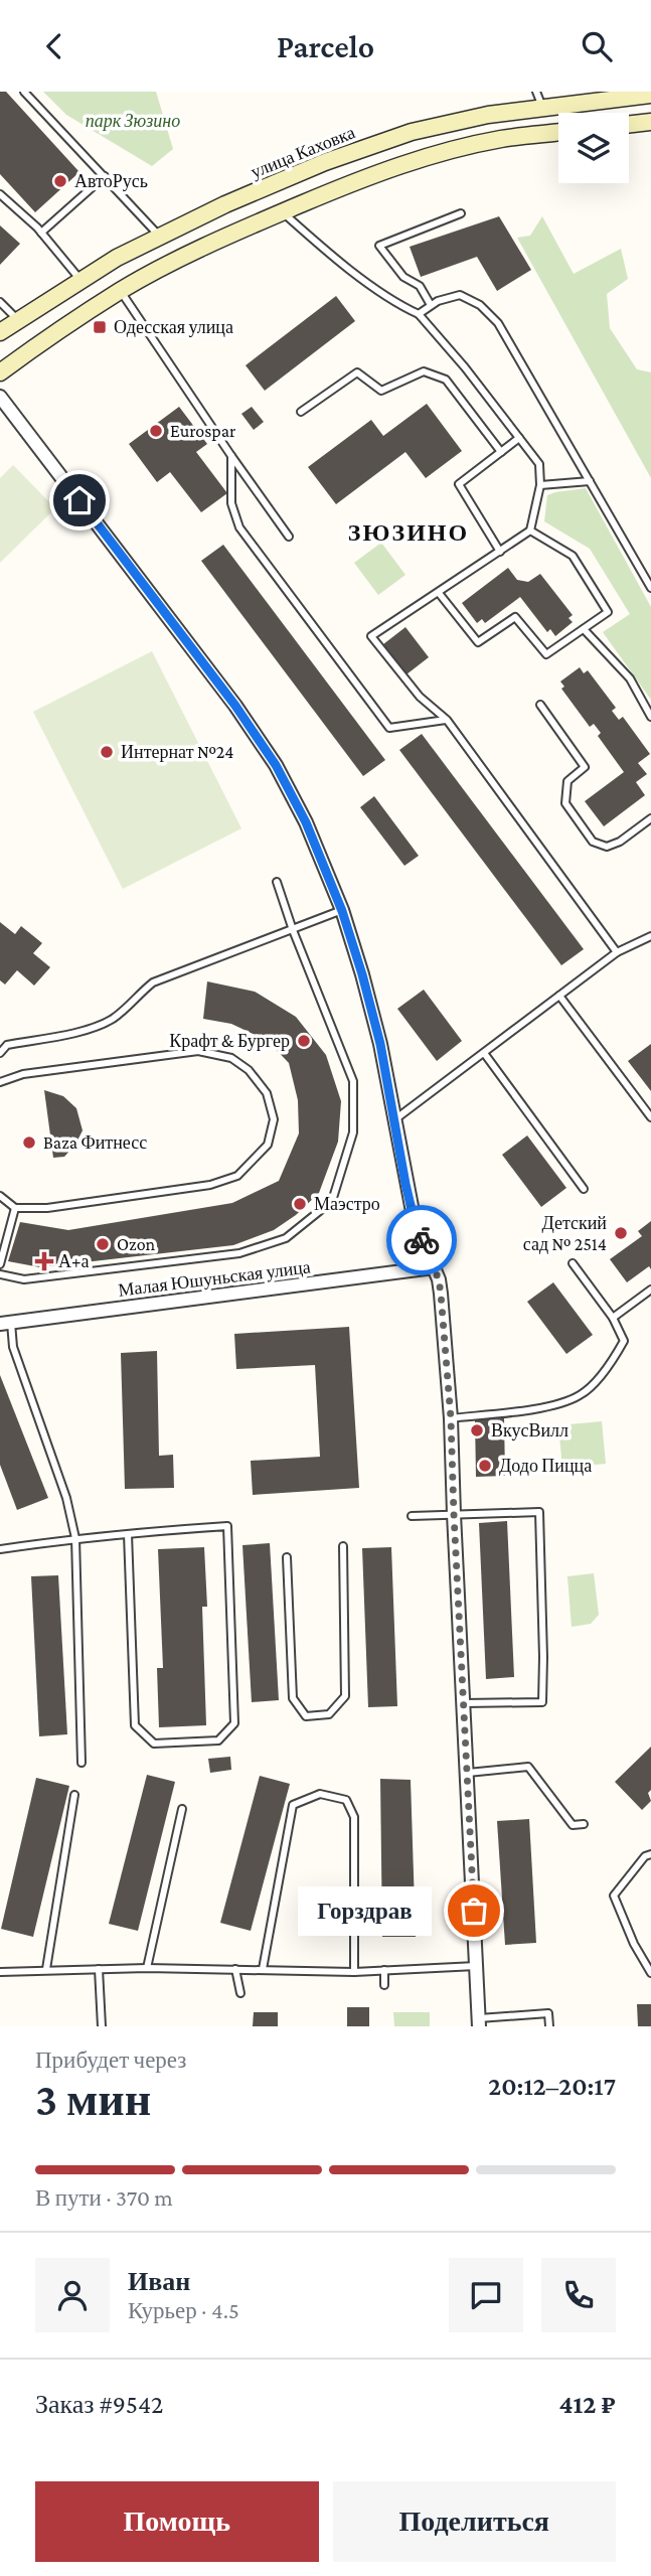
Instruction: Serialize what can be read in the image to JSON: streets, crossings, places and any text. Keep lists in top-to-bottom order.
{
  "streets": {
    "main road": ["улица Каховка"],
    "street": ["Малая Юшуньская улица"]
  },
  "districts": ["ЗЮЗИНО"],
  "parks": ["парк Зюзино"],
  "places": {
    "other": [
      "АвтоРусь",
      "Eurospar",
      "Интернат №24",
      "Крафт & Бургер",
      "Baza Фитнесс",
      "Маэстро",
      "Детский сад № 2514",
      "Ozon",
      "ВкусВилл",
      "Додо Пицца",
      "Горздрав"
    ],
    "transit": ["Одесская улица"],
    "health": ["А+а"]
  },
  "page": {
    "header": "Parcelo",
    "bubble": "Горздрав",
    "heading": ["3 мин", "Прибудет через", "20:12–20:17"],
    "panel": [
      "Иван",
      "Курьер · 4.5",
      "Заказ #9542",
      "412 ₽"
    ],
    "bar": "В пути · 370 m",
    "buttons": ["Помощь", "Поделиться"]
  }
}
